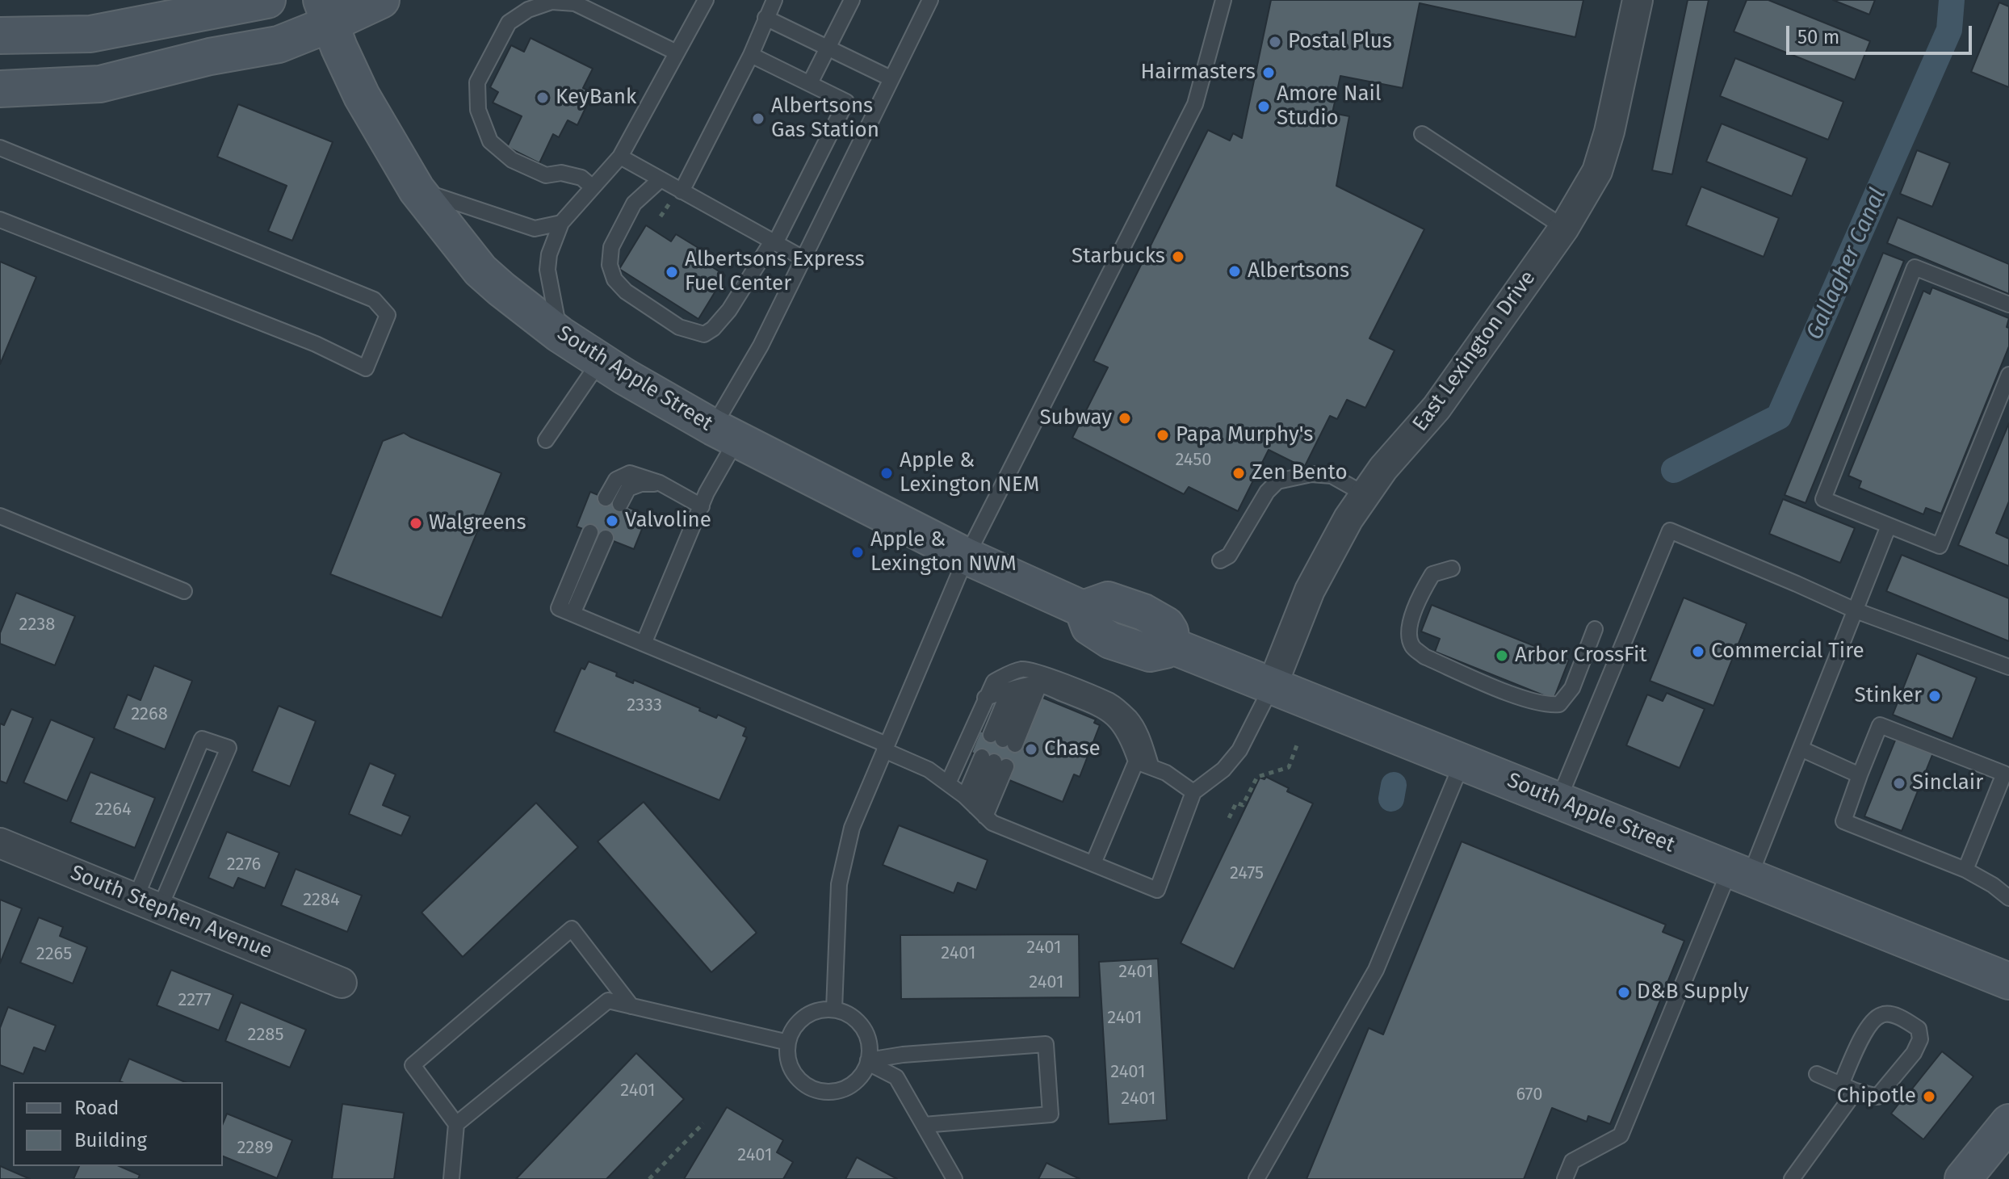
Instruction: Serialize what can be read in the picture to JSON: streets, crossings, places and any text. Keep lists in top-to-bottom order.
{
  "streets": {
    "main road": ["South Apple Street"],
    "street": ["East Lexington Drive", "South Stephen Avenue"]
  },
  "crossings": [
    ["East Lexington Drive", "South Apple Street"]
  ],
  "water": ["Gallagher Canal"],
  "places": [
    "Postal Plus",
    "Hairmasters",
    "KeyBank",
    "Amore Nail Studio",
    "Albertsons Gas Station",
    "Starbucks",
    "Albertsons",
    "Albertsons Express Fuel Center",
    "Subway",
    "Papa Murphy's",
    "Apple & Lexington NEM",
    "Zen Bento",
    "Valvoline",
    "Walgreens",
    "Apple & Lexington NWM",
    "Commercial Tire",
    "Arbor CrossFit",
    "Stinker",
    "Chase",
    "Sinclair",
    "D&B Supply",
    "Chipotle"
  ],
  "house_numbers": [
    "2450",
    "2238",
    "2333",
    "2268",
    "2264",
    "2276",
    "2475",
    "2284",
    "2401",
    "2401",
    "2265",
    "2401",
    "2401",
    "2277",
    "2401",
    "2285",
    "2401",
    "2401",
    "670",
    "2401",
    "2289",
    "2401"
  ],
  "legend": ["Road", "Building"],
  "scale_bar": "50 m"
}
